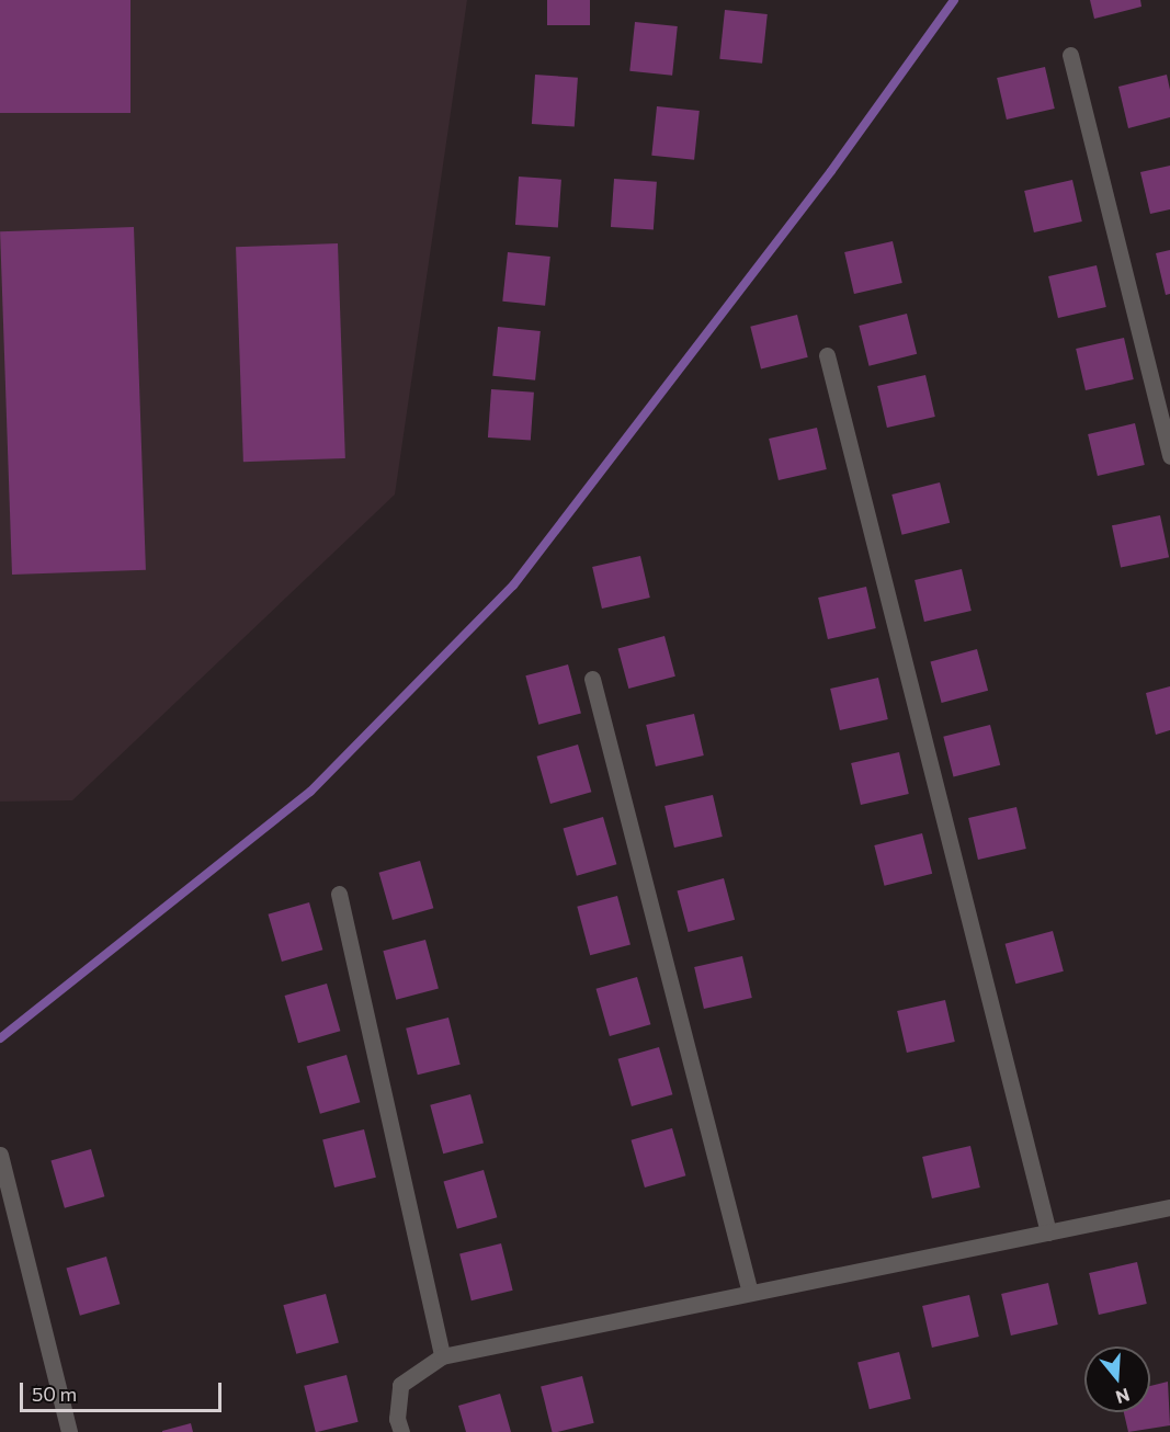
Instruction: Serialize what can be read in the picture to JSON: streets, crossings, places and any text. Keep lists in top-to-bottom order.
{
  "scale_bar": "50 m",
  "north": "bottom"
}
